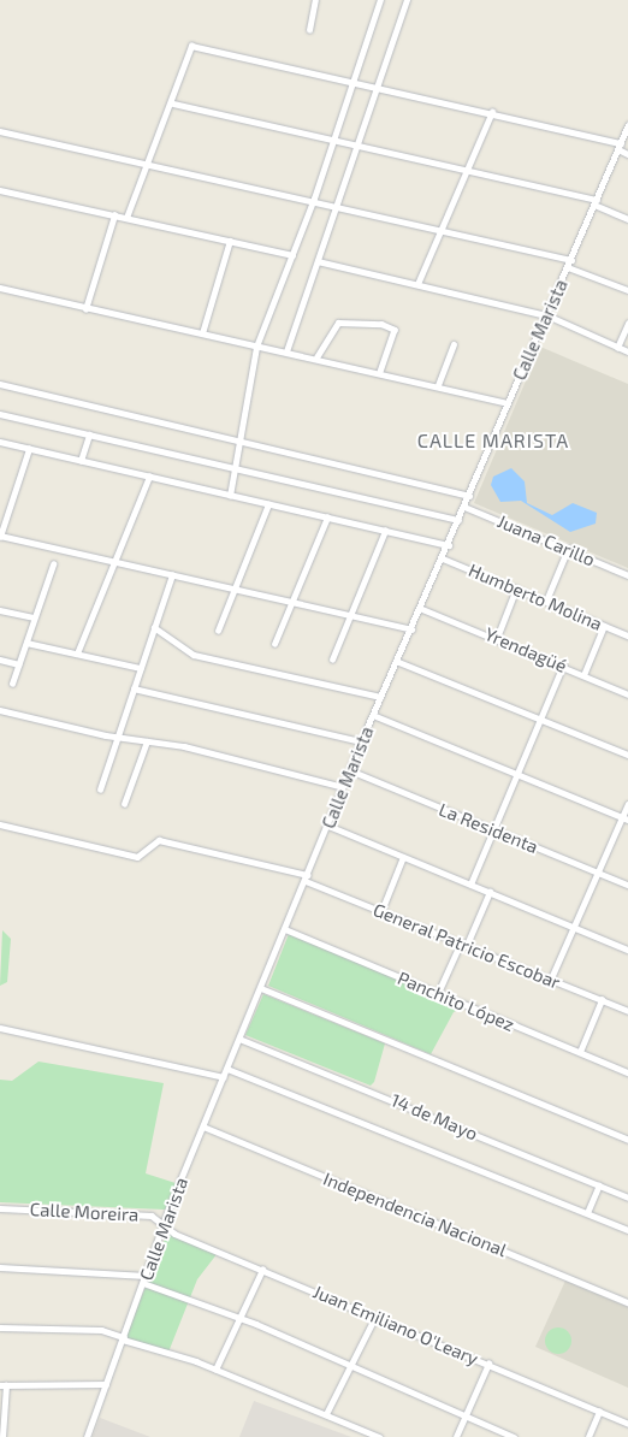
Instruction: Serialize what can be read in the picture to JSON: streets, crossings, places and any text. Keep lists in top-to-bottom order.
{
  "streets": {
    "street": [
      "Calle Marista",
      "Juana Carillo",
      "Humberto Molina",
      "Yrendagüé",
      "La Residenta",
      "General Patricio Escobar",
      "Panchito López",
      "14 de Mayo",
      "Calle Moreira",
      "Independencia Nacional",
      "Juan Emiliano O'Leary"
    ]
  },
  "crossings": [
    ["Calle Marista", "Juana Carillo"],
    ["Calle Marista", "Humberto Molina"],
    ["Calle Marista", "Yrendagüé"],
    ["Calle Marista", "La Residenta"],
    ["Calle Marista", "General Patricio Escobar"],
    ["Calle Marista", "Panchito López"],
    ["Calle Marista", "14 de Mayo"],
    ["Calle Marista", "Calle Moreira"],
    ["Calle Marista", "Independencia Nacional"],
    ["Calle Marista", "Juan Emiliano O'Leary"],
    ["Calle Moreira", "Juan Emiliano O'Leary"]
  ],
  "districts": ["CALLE MARISTA"]
}
